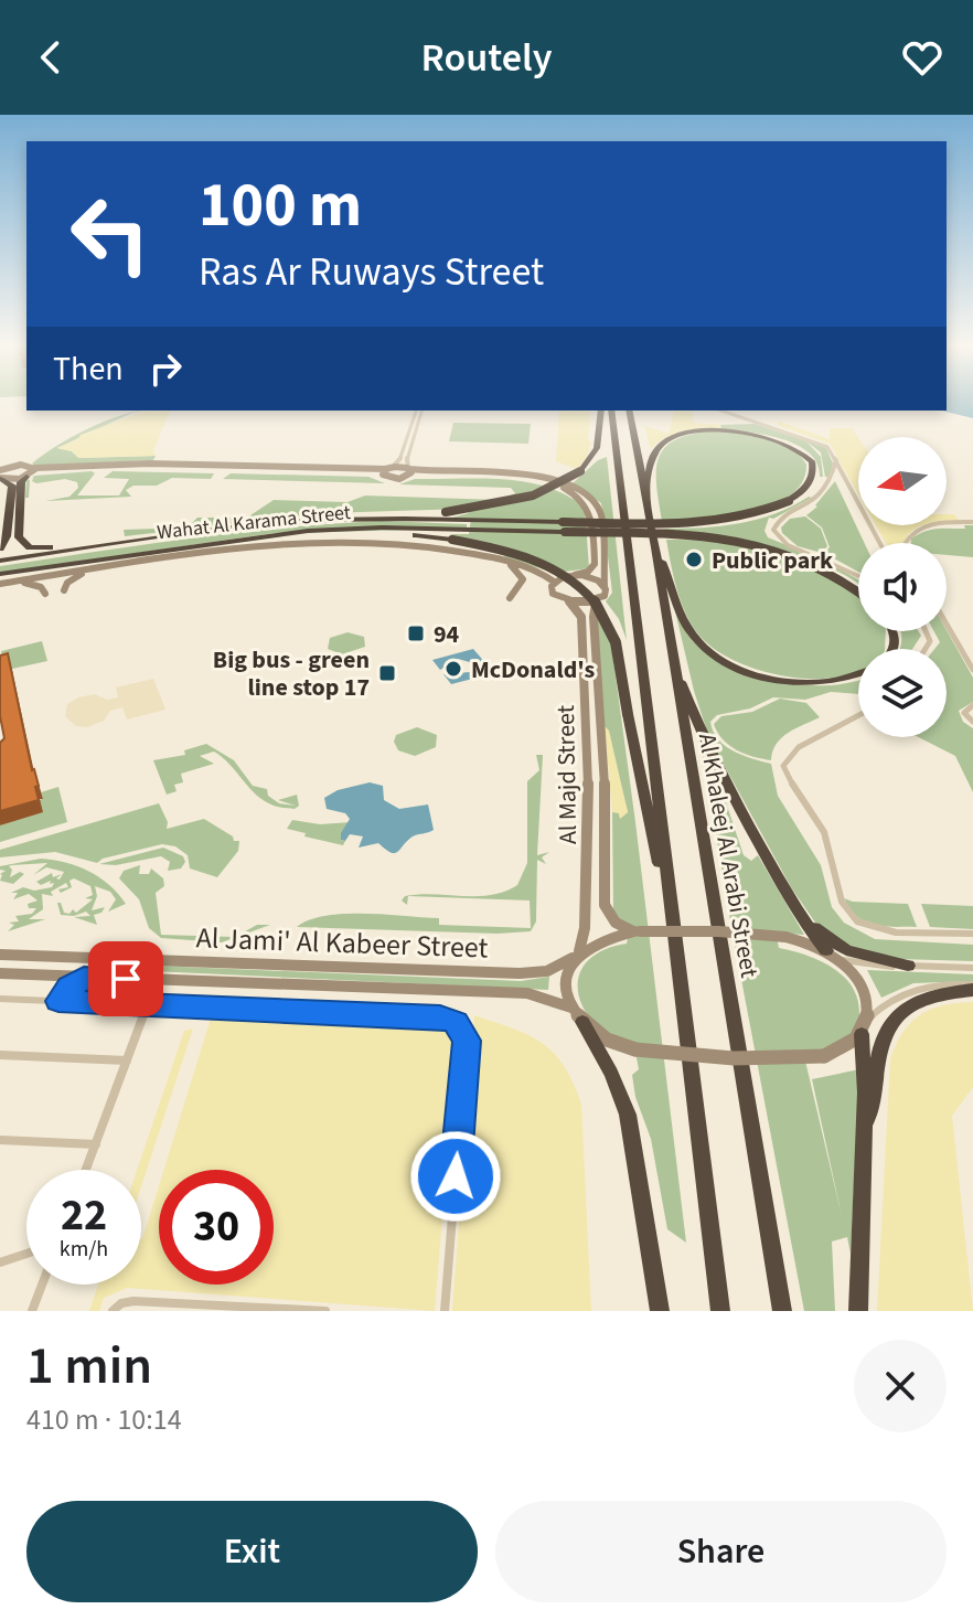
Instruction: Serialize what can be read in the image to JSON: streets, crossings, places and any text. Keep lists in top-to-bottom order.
{
  "streets": {
    "highway": ["Wahat Al Karama Street", "Al Khaleej Al Arabi Street"],
    "street": ["Al Majd Street", "Al Jami' Al Kabeer Street"]
  },
  "crossings": [
    ["Al Majd Street", "Al Jami' Al Kabeer Street"]
  ],
  "places": {
    "other": ["Public park", "McDonald's"],
    "transit": ["94", "Big bus - green line stop 17"]
  },
  "north": "left",
  "page": {
    "header": "Routely",
    "turn": ["100 m", "Ras Ar Ruways Street"],
    "then": "Then",
    "speed": "22 km/h",
    "limit": "30",
    "heading": ["1 min", "410 m · 10:14"],
    "buttons": ["Exit", "Share"]
  }
}
